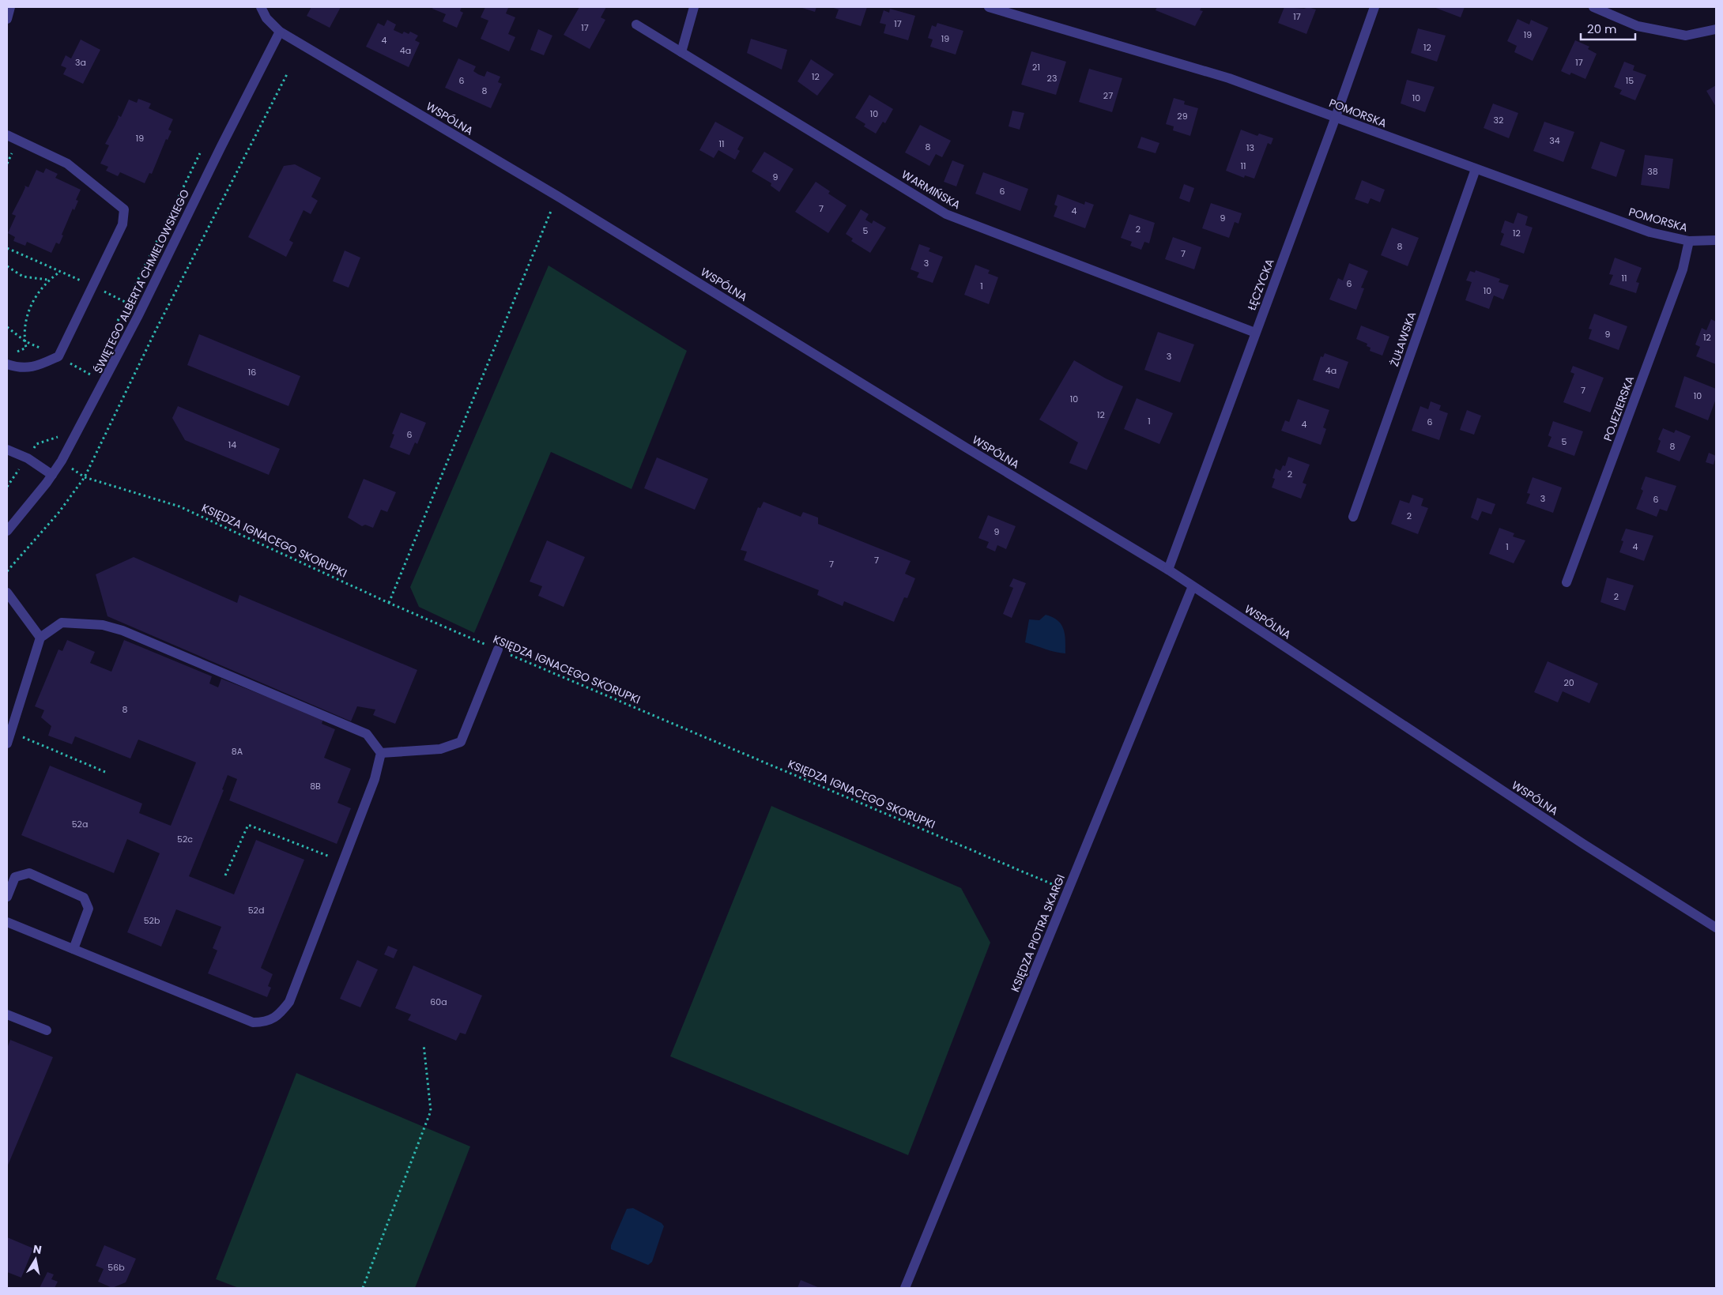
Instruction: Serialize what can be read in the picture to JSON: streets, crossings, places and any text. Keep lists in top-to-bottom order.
{
  "streets": {
    "street": [
      "POMORSKA",
      "WSPÓLNA",
      "WARMIŃSKA",
      "ŚWIĘTEGO ALBERTA CHMIELOWSKIEGO",
      "ŁĘCZYCKA",
      "ŻUŁAWSKA",
      "POJEZIERSKA",
      "KSIĘDZA PIOTRA SKARGI"
    ],
    "path": ["KSIĘDZA IGNACEGO SKORUPKI"]
  },
  "crossings": [
    ["POMORSKA", "ŁĘCZYCKA"],
    ["POMORSKA", "ŻUŁAWSKA"],
    ["POMORSKA", "POJEZIERSKA"],
    ["WSPÓLNA", "ŚWIĘTEGO ALBERTA CHMIELOWSKIEGO"],
    ["WSPÓLNA", "ŁĘCZYCKA"],
    ["WSPÓLNA", "KSIĘDZA PIOTRA SKARGI"],
    ["WARMIŃSKA", "ŁĘCZYCKA"],
    ["ŚWIĘTEGO ALBERTA CHMIELOWSKIEGO", "KSIĘDZA IGNACEGO SKORUPKI"],
    ["KSIĘDZA IGNACEGO SKORUPKI", "KSIĘDZA PIOTRA SKARGI"]
  ],
  "house_numbers": [
    "17",
    "17",
    "17",
    "19",
    "19",
    "4",
    "12",
    "4a",
    "3a",
    "17",
    "21",
    "12",
    "23",
    "6",
    "15",
    "8",
    "27",
    "10",
    "10",
    "29",
    "32",
    "19",
    "34",
    "11",
    "8",
    "13",
    "11",
    "38",
    "9",
    "6",
    "7",
    "4",
    "9",
    "2",
    "5",
    "12",
    "8",
    "7",
    "3",
    "11",
    "6",
    "1",
    "10",
    "9",
    "12",
    "3",
    "4a",
    "16",
    "7",
    "10",
    "10",
    "12",
    "1",
    "6",
    "4",
    "6",
    "5",
    "14",
    "8",
    "2",
    "3",
    "6",
    "2",
    "9",
    "1",
    "4",
    "7",
    "7",
    "2",
    "20",
    "8",
    "8A",
    "8B",
    "52a",
    "52c",
    "52d",
    "52b",
    "60a",
    "56b"
  ],
  "scale_bar": "20 m",
  "north": "top"
}
